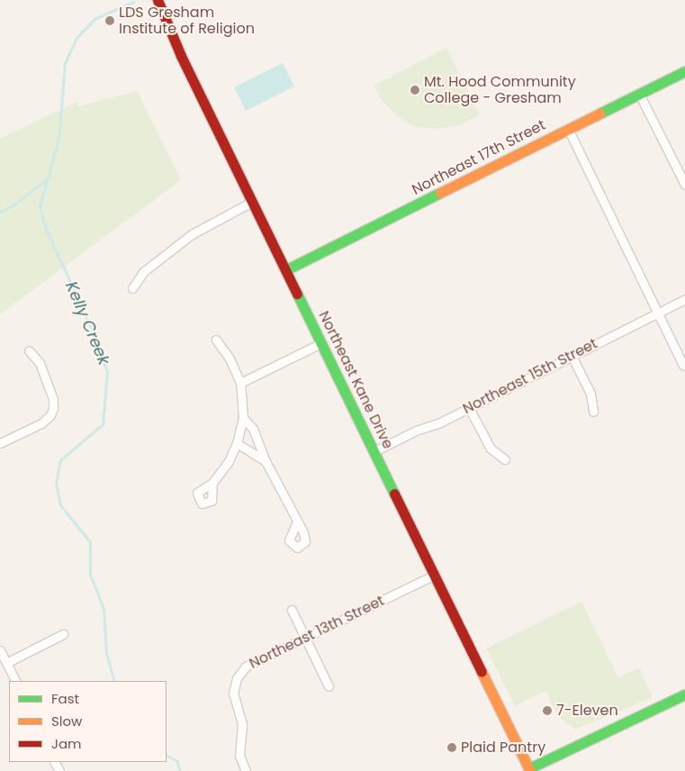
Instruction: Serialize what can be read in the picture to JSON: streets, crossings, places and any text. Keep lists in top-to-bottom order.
{
  "streets": {
    "main road": ["Northeast 17th Street", "Northeast Kane Drive"],
    "street": ["Northeast 15th Street", "Northeast 13th Street"]
  },
  "crossings": [
    ["Northeast 17th Street", "Northeast Kane Drive"],
    ["Northeast 15th Street", "Northeast Kane Drive"],
    ["Northeast Kane Drive", "Northeast 13th Street"]
  ],
  "water": ["Kelly Creek"],
  "places": [
    "LDS Gresham Institute of Religion",
    "Mt. Hood Community College - Gresham",
    "7-Eleven",
    "Plaid Pantry"
  ],
  "legend": ["Fast", "Slow", "Jam"]
}
